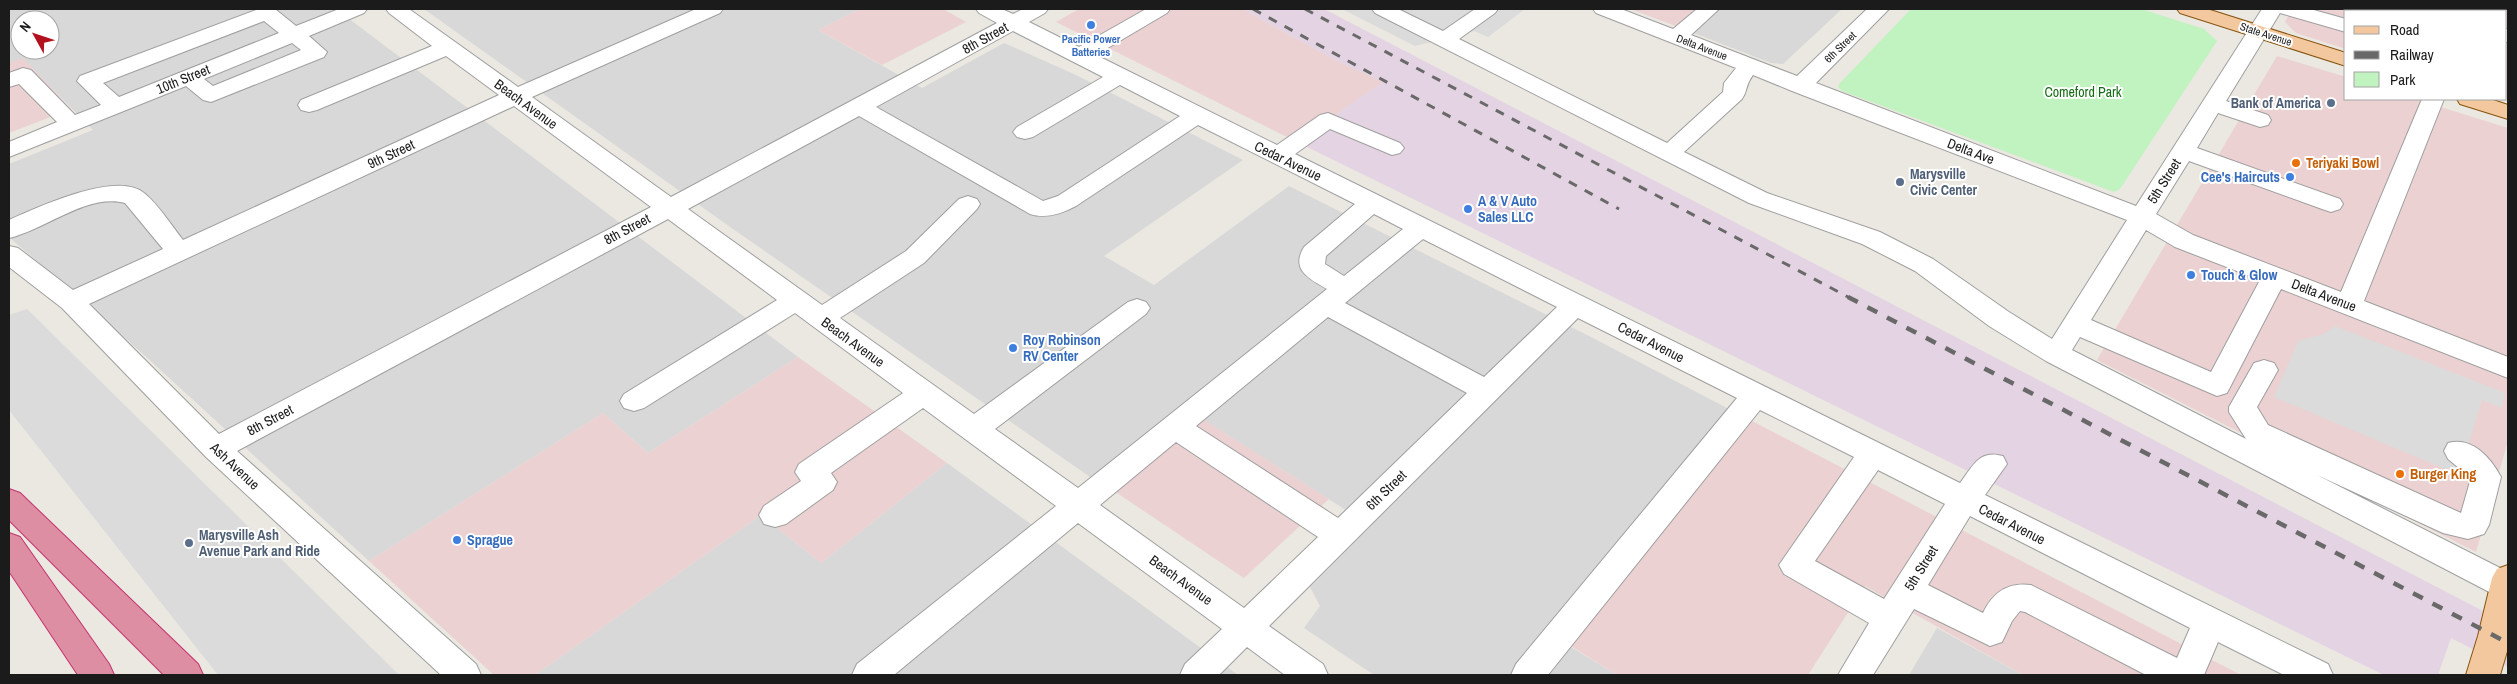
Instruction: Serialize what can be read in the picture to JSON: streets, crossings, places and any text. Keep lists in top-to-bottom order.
{
  "streets": {
    "main road": ["State Avenue"],
    "street": [
      "8th Street",
      "Delta Avenue",
      "6th Street",
      "10th Street",
      "Beach Avenue",
      "Delta Ave",
      "9th Street",
      "Cedar Avenue",
      "5th Street",
      "Ash Avenue"
    ]
  },
  "crossings": [
    ["State Avenue", "5th Street"],
    ["8th Street", "Beach Avenue"],
    ["8th Street", "Cedar Avenue"],
    ["8th Street", "Ash Avenue"],
    ["Delta Avenue", "6th Street"],
    ["Delta Avenue", "Delta Ave"],
    ["Delta Avenue", "5th Street"],
    ["6th Street", "Beach Avenue"],
    ["6th Street", "Delta Ave"],
    ["6th Street", "Cedar Avenue"],
    ["Beach Avenue", "9th Street"],
    ["Delta Ave", "5th Street"],
    ["9th Street", "Ash Avenue"],
    ["Cedar Avenue", "5th Street"]
  ],
  "parks": ["Comeford Park"],
  "places": [
    "Pacific Power Batteries",
    "Bank of America",
    "Teriyaki Bowl",
    "Cee's Haircuts",
    "Marysville Civic Center",
    "A & V Auto Sales LLC",
    "Touch & Glow",
    "Roy Robinson RV Center",
    "Burger King",
    "Sprague",
    "Marysville Ash Avenue Park and Ride"
  ],
  "legend": ["Road", "Railway", "Park"],
  "north": "top left"
}
